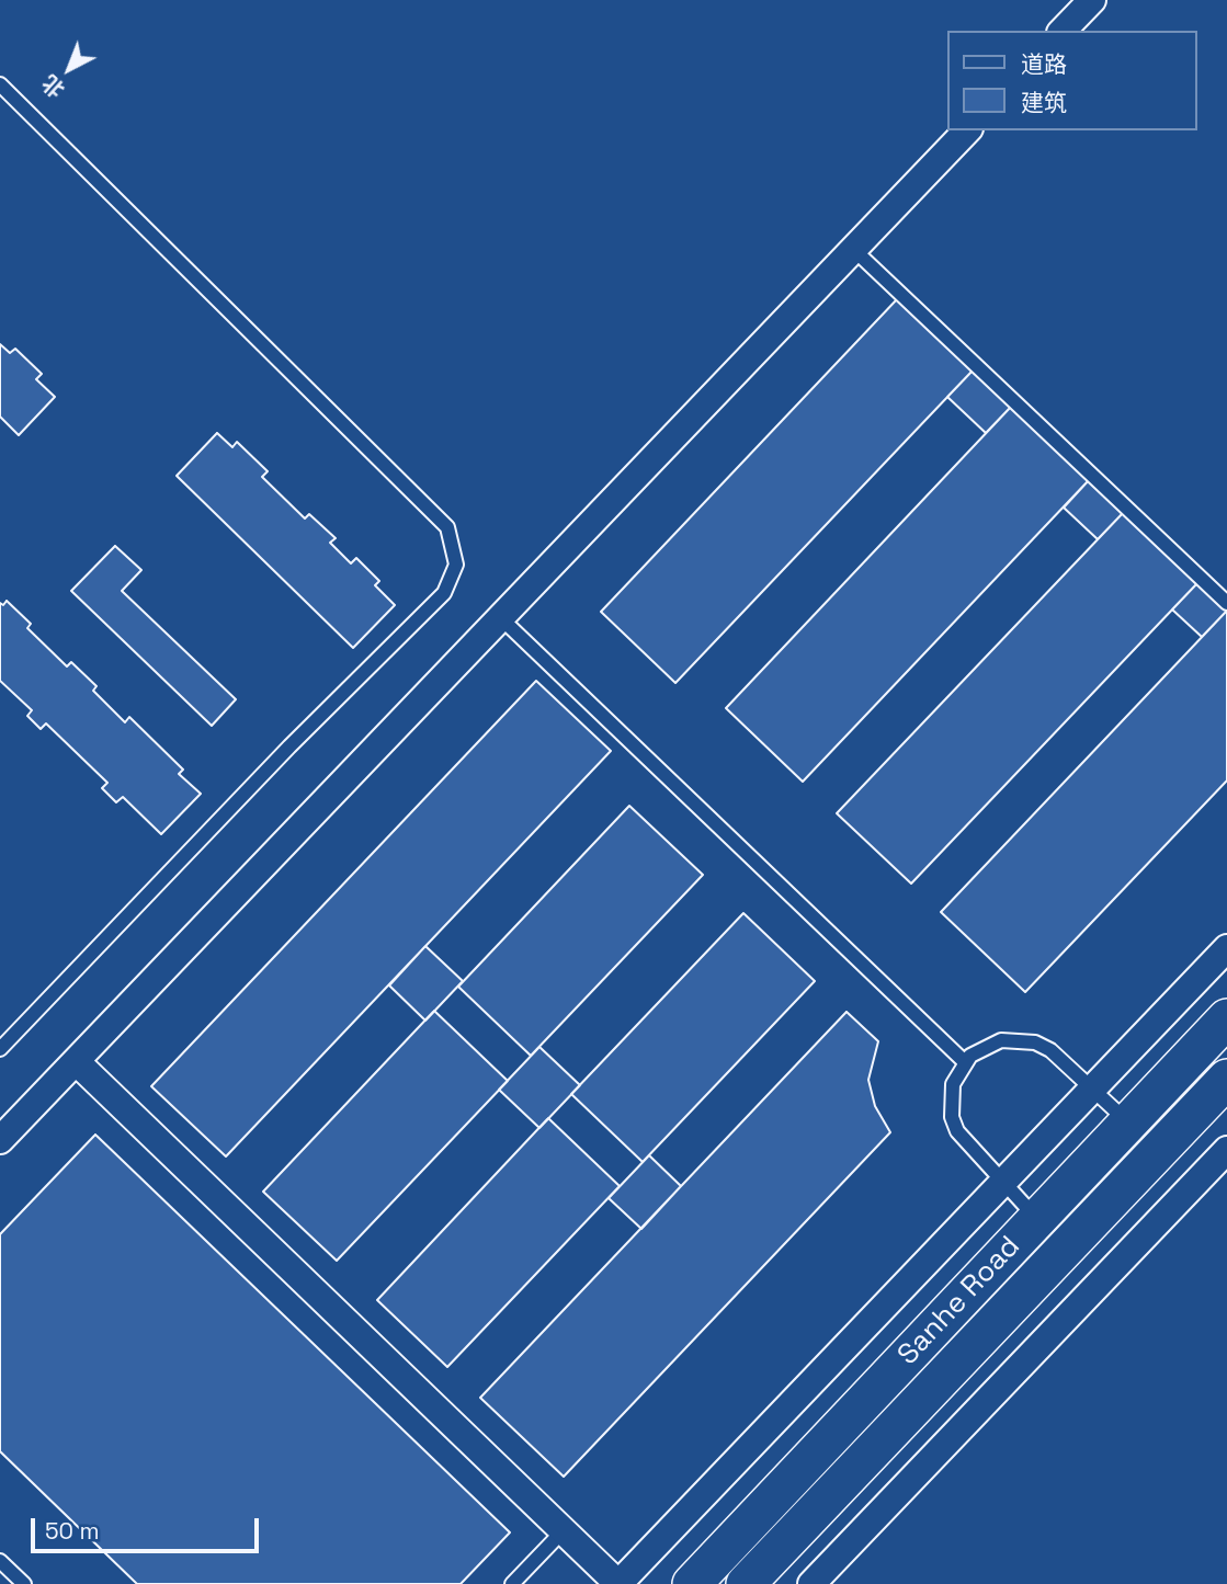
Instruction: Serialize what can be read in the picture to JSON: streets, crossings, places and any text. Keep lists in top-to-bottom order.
{
  "streets": {
    "main road": ["Sanhe Road"]
  },
  "legend": ["道路", "建筑"],
  "scale_bar": "50 m",
  "north": "bottom left"
}
